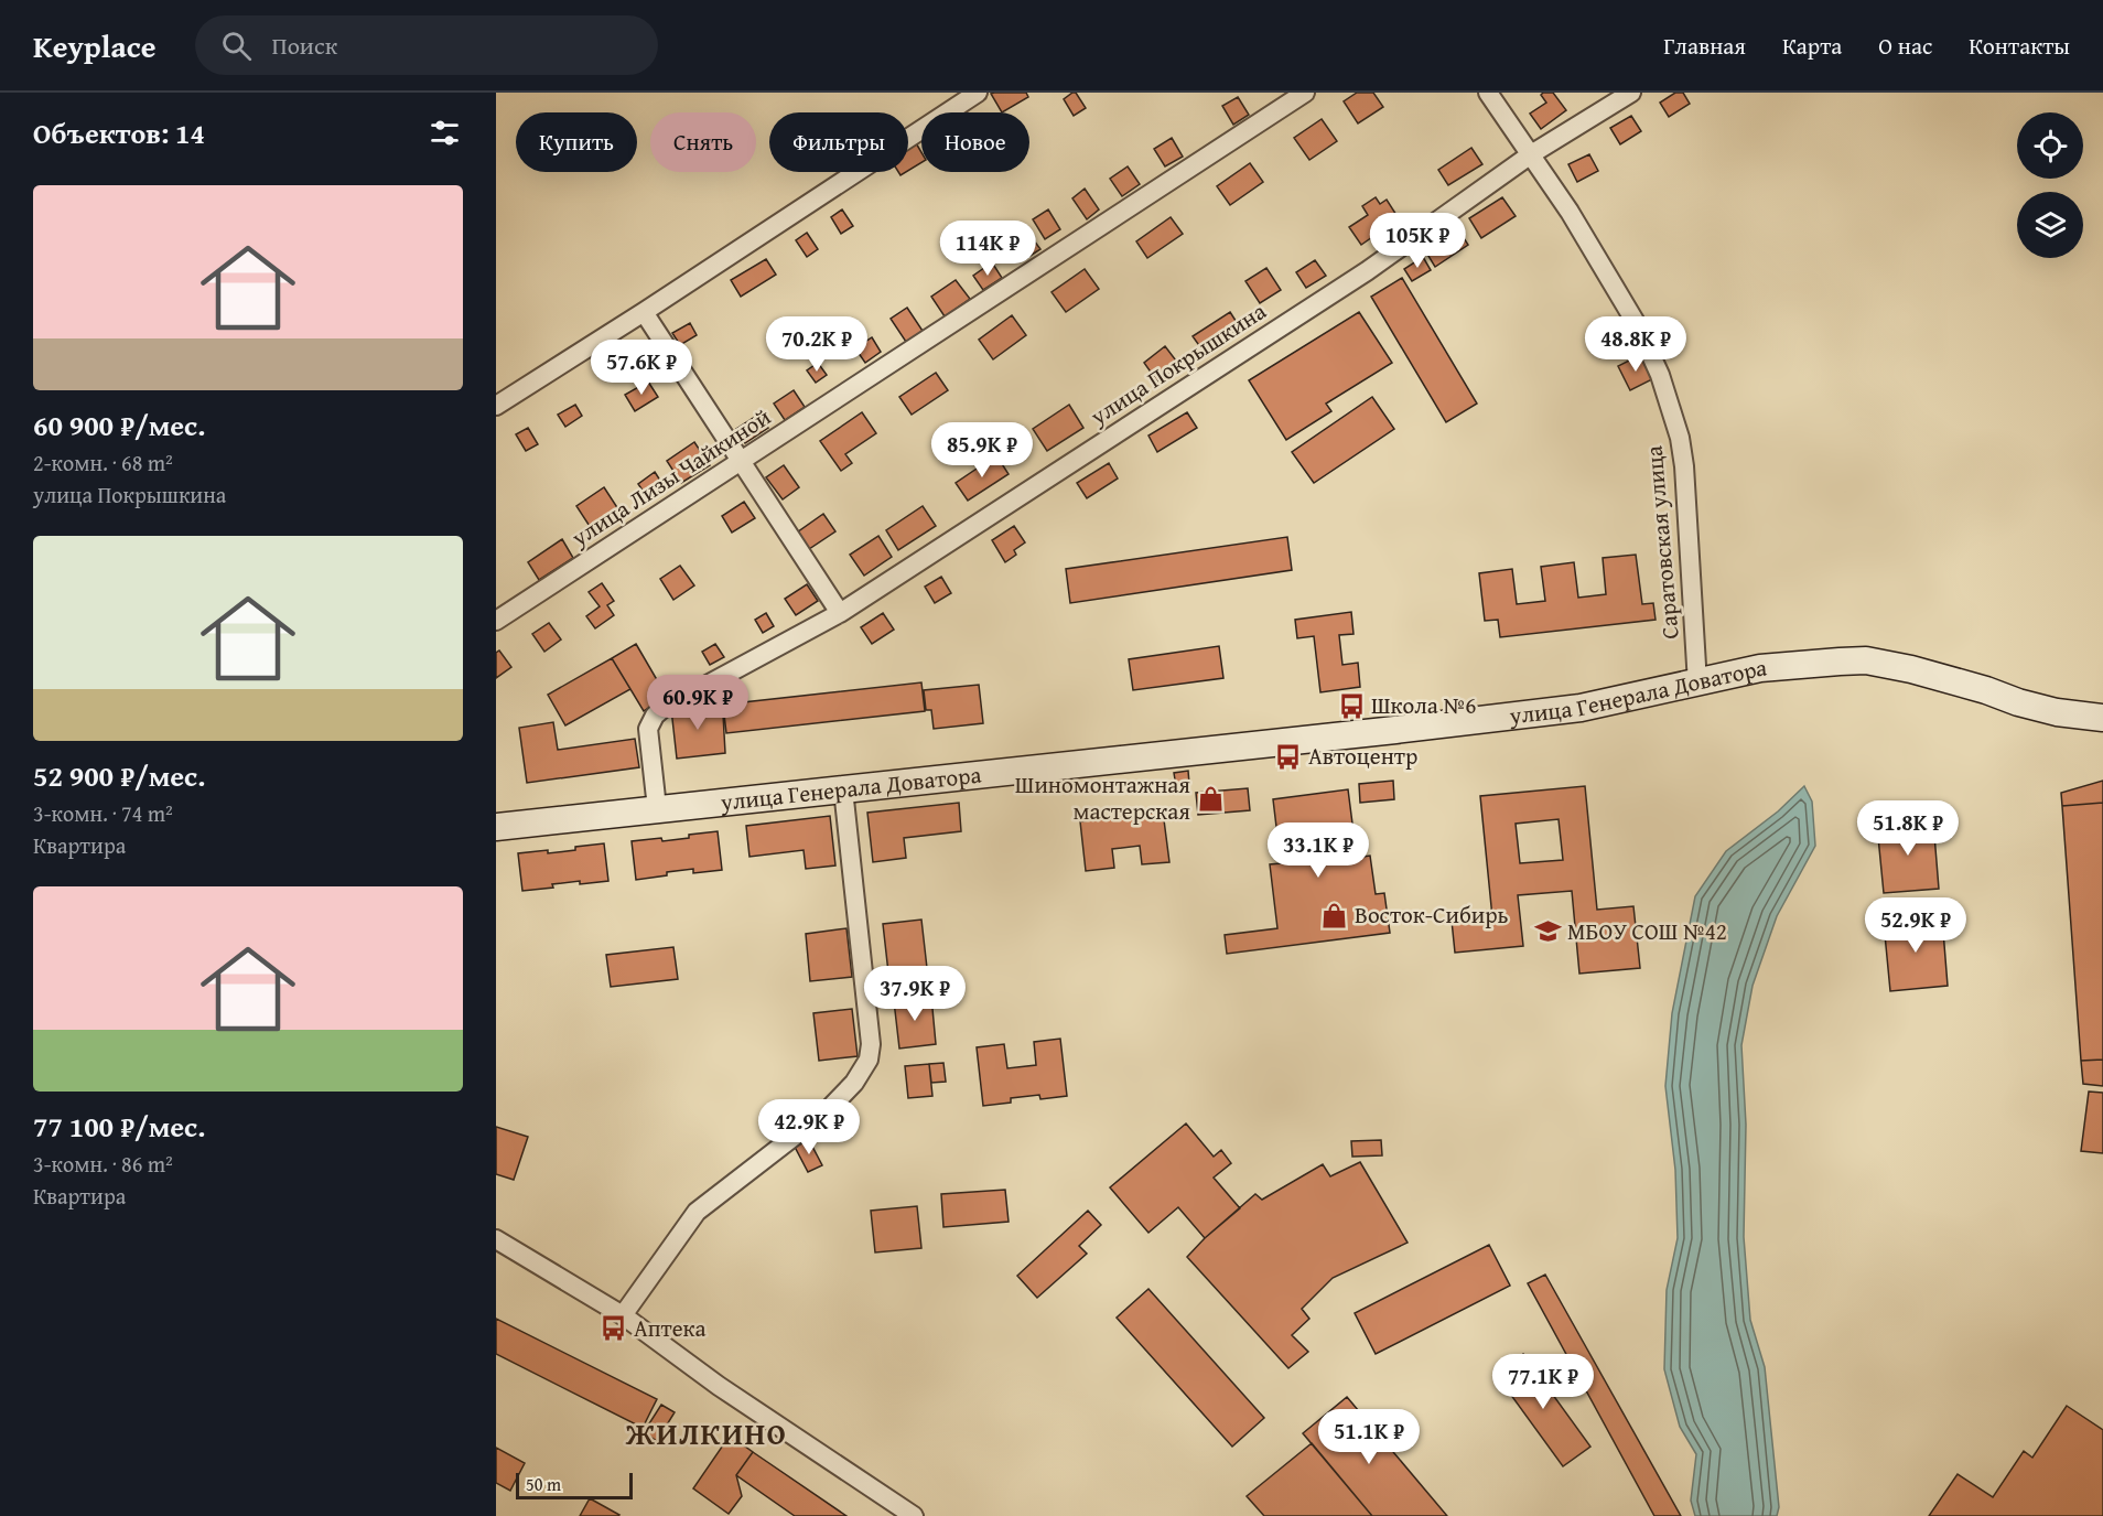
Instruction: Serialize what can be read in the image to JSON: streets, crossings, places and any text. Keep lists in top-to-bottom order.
{
  "streets": {
    "street": [
      "улица Покрышкина",
      "улица Лизы Чайкиной",
      "Саратовская улица",
      "улица Генерала Доватора"
    ]
  },
  "crossings": [
    ["улица Покрышкина", "Саратовская улица"],
    ["улица Покрышкина", "улица Генерала Доватора"],
    ["Саратовская улица", "улица Генерала Доватора"]
  ],
  "districts": ["ЖИЛКИНО"],
  "places": {
    "bus stop": ["Школа №6", "Автоцентр", "Аптека"],
    "shop": ["Шиномонтажная мастерская", "Восток-Сибирь"],
    "school or university": ["МБОУ СОШ №42"]
  },
  "scale_bar": "50 m",
  "page": {
    "header": "Keyplace",
    "search": "Поиск",
    "nav": [
      "Главная",
      "Карта",
      "О нас",
      "Контакты"
    ],
    "heading": "Объектов: 14",
    "chip": [
      "Купить",
      "Снять",
      "Фильтры",
      "Новое"
    ],
    "list": [
      {
        "name": "60 900 ₽/мес.",
        "note": "2-комн. · 68 m² · улица Покрышкина"
      },
      {
        "name": "52 900 ₽/мес.",
        "note": "3-комн. · 74 m² · Квартира"
      },
      {
        "name": "77 100 ₽/мес.",
        "note": "3-комн. · 86 m² · Квартира"
      }
    ],
    "price": [
      "105K ₽",
      "114K ₽",
      "70.2K ₽",
      "48.8K ₽",
      "57.6K ₽",
      "85.9K ₽",
      "60.9K ₽",
      "51.8K ₽",
      "33.1K ₽",
      "52.9K ₽",
      "37.9K ₽",
      "42.9K ₽",
      "77.1K ₽",
      "51.1K ₽"
    ],
    "scale": "50 m"
  }
}
